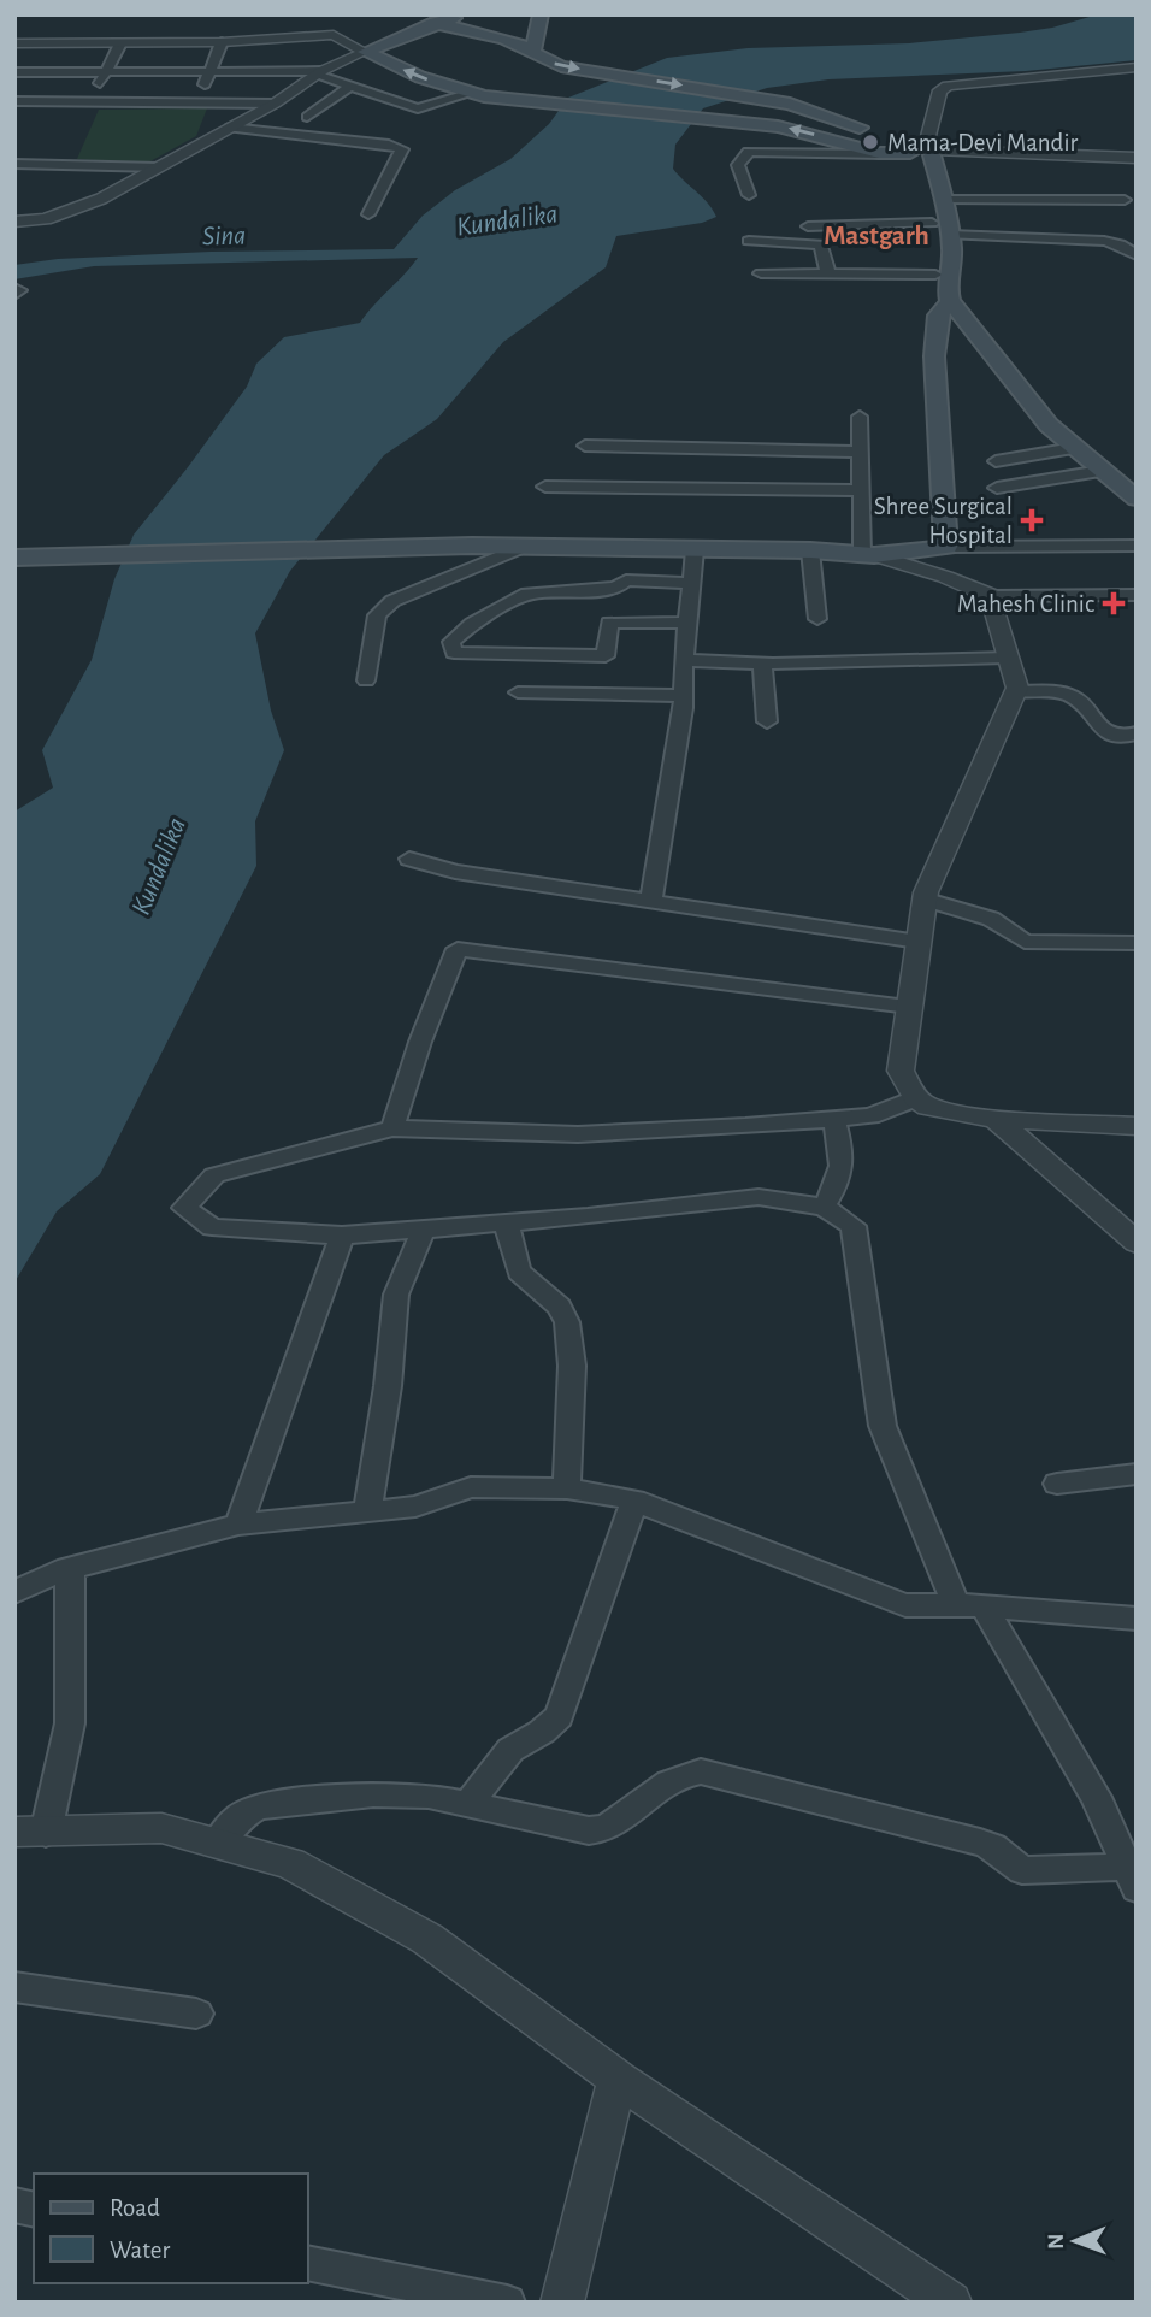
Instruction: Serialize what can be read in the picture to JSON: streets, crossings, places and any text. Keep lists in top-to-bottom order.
{
  "districts": ["Mastgarh"],
  "water": ["Kundalika", "Sina"],
  "places": {
    "other": ["Mama-Devi Mandir"],
    "health": ["Shree Surgical Hospital", "Mahesh Clinic"]
  },
  "legend": ["Road", "Water"],
  "north": "left"
}
